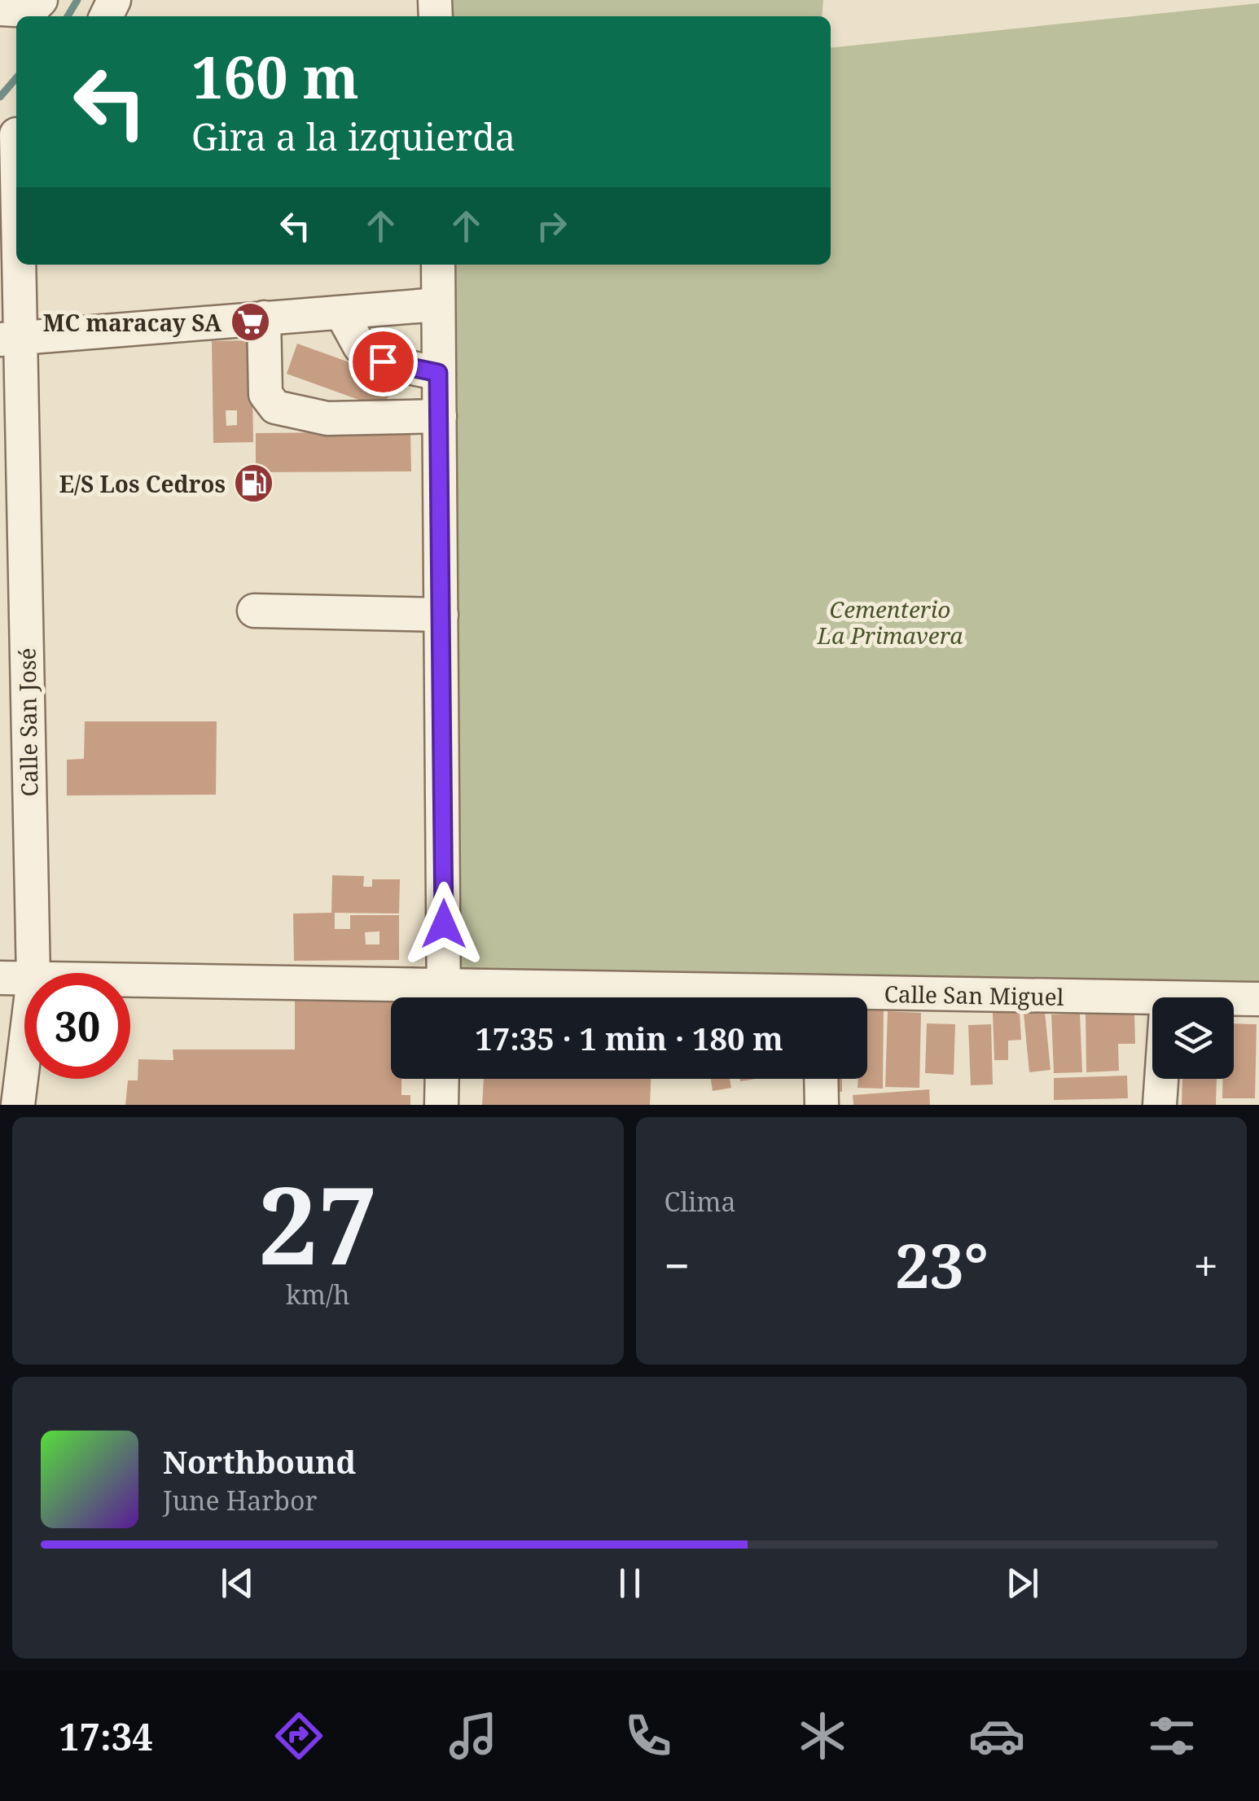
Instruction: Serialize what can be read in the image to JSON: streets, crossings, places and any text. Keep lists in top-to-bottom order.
{
  "streets": {
    "street": ["Calle San José", "Calle San Miguel"]
  },
  "parks": ["Cementerio La Primavera"],
  "places": {
    "supermarket": ["MC maracay SA"],
    "fuel station": ["E/S Los Cedros"]
  },
  "page": {
    "turn": ["160 m", "Gira a la izquierda"],
    "limit": "30",
    "trip": "17:35 · 1 min · 180 m",
    "tile": [
      ["27", "km/h"],
      "Clima"
    ],
    "heat": ["−", "23°", "+"],
    "song": ["Northbound", "June Harbor"],
    "tabs": "17:34"
  }
}
